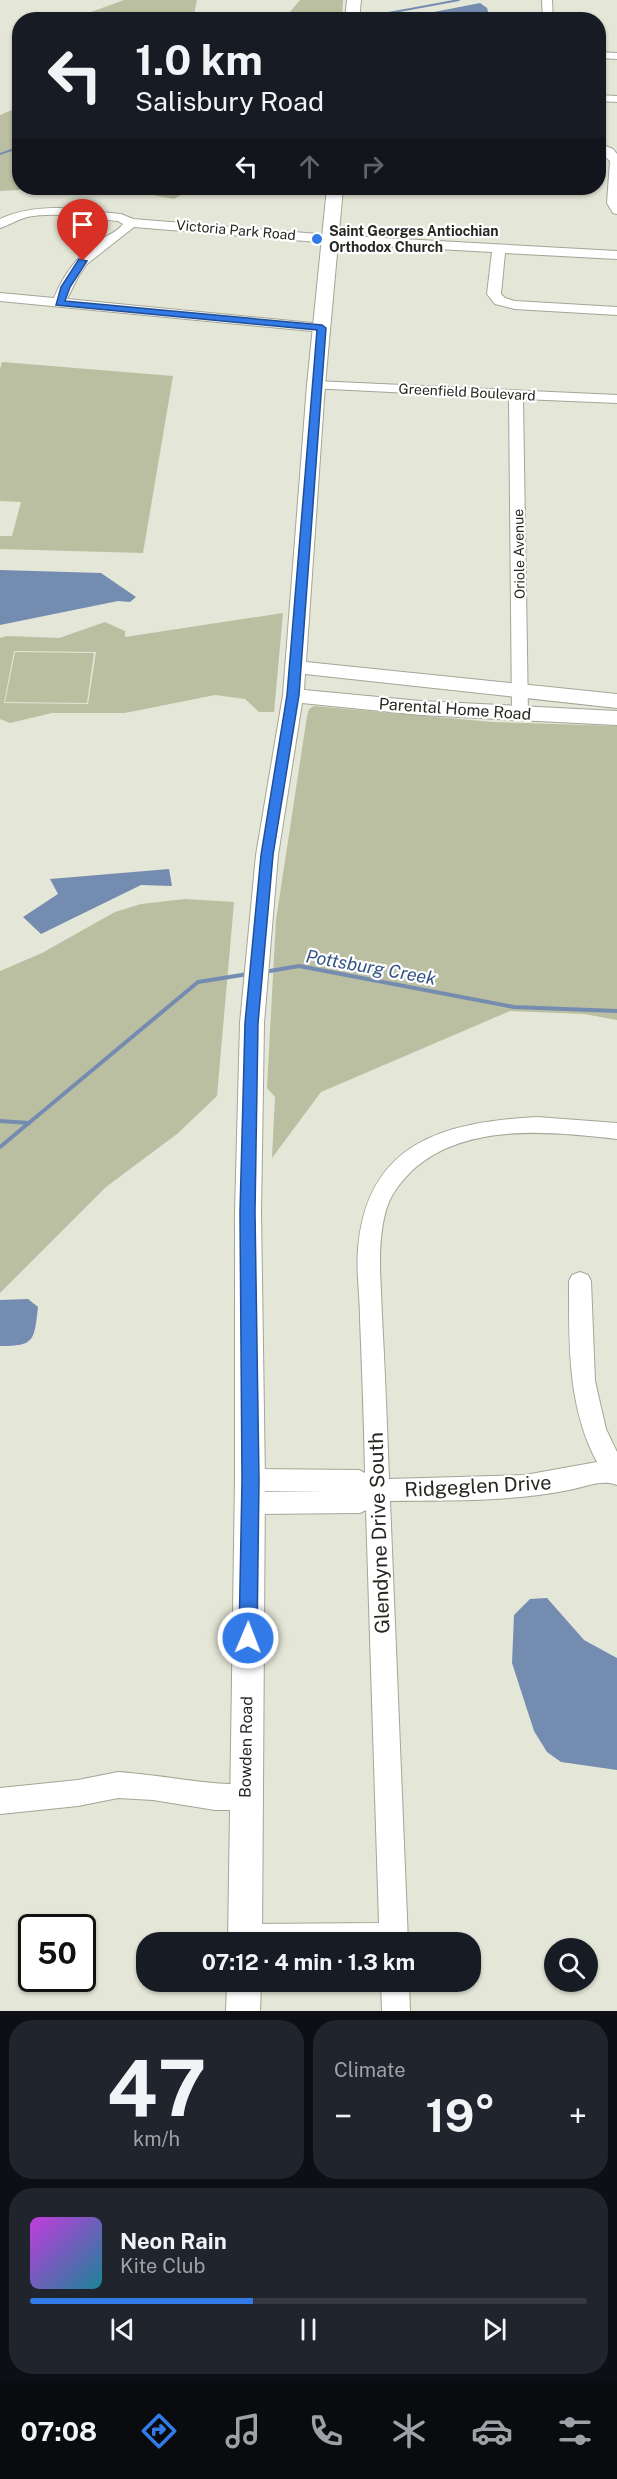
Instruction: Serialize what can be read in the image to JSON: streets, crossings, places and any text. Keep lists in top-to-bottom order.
{
  "streets": {
    "main road": ["Parental Home Road", "Bowden Road"],
    "street": [
      "Victoria Park Road",
      "Greenfield Boulevard",
      "Oriole Avenue",
      "Ridgeglen Drive",
      "Glendyne Drive South"
    ]
  },
  "crossings": [
    ["Victoria Park Road", "Bowden Road"],
    ["Greenfield Boulevard", "Oriole Avenue"],
    ["Greenfield Boulevard", "Bowden Road"],
    ["Oriole Avenue", "Parental Home Road"],
    ["Parental Home Road", "Bowden Road"],
    ["Ridgeglen Drive", "Glendyne Drive South"],
    ["Ridgeglen Drive", "Bowden Road"]
  ],
  "water": ["Pottsburg Creek"],
  "places": ["Saint Georges Antiochian Orthodox Church"],
  "page": {
    "turn": ["1.0 km", "Salisbury Road"],
    "limit": "50",
    "trip": "07:12 · 4 min · 1.3 km",
    "tile": [
      ["47", "km/h"],
      "Climate"
    ],
    "heat": ["−", "19°", "+"],
    "song": ["Neon Rain", "Kite Club"],
    "tabs": "07:08"
  }
}
